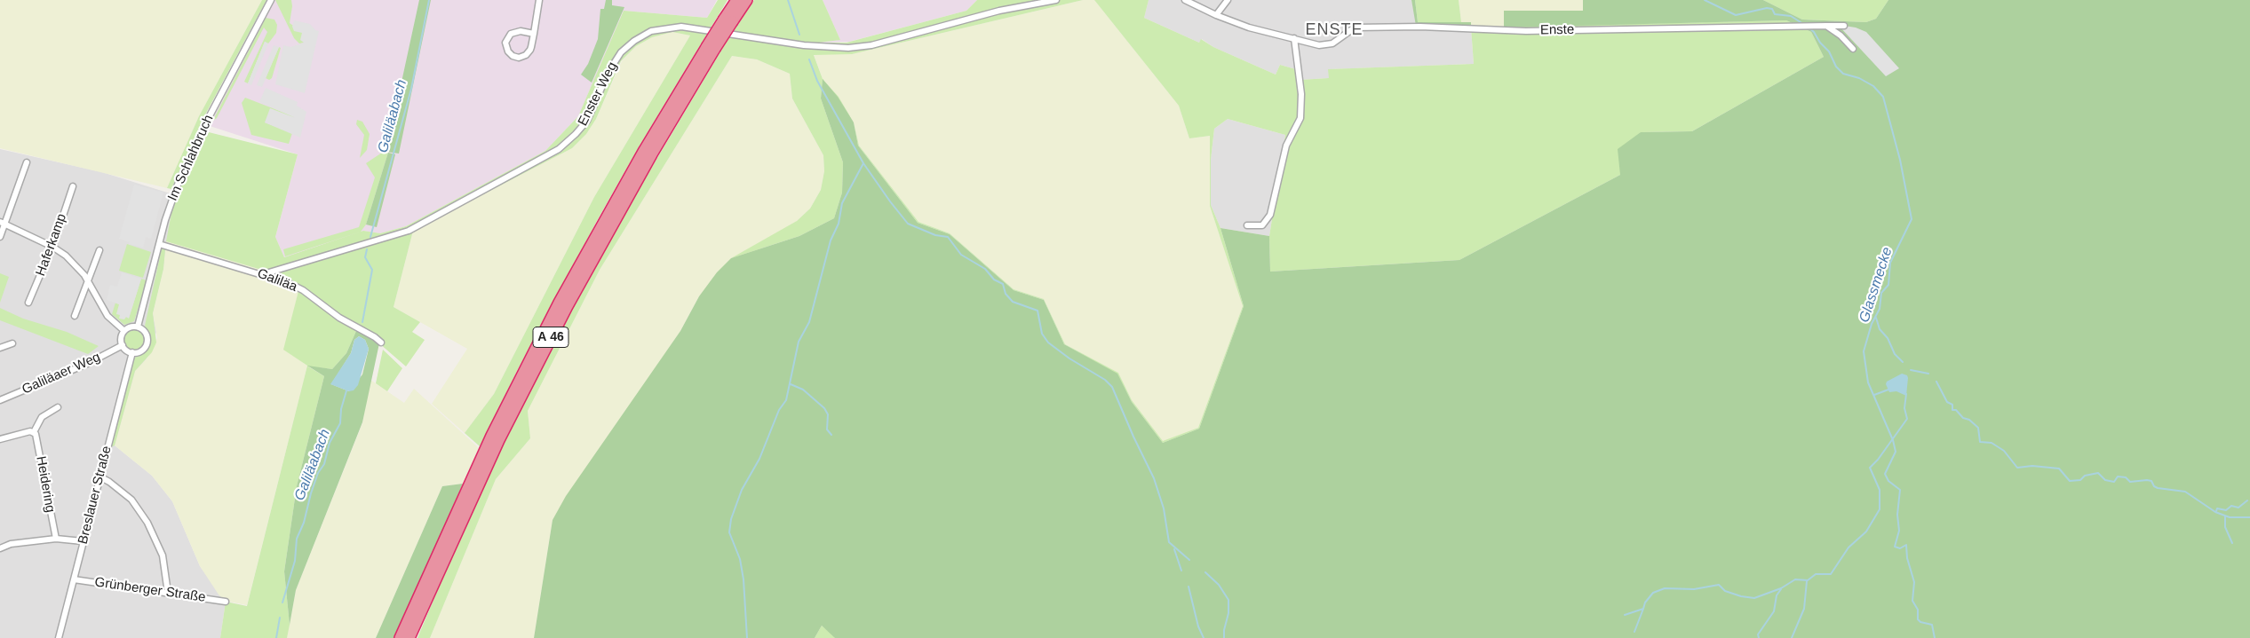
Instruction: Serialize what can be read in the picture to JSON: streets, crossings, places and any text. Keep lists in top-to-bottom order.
{
  "streets": {
    "highway": ["A 46"],
    "street": [
      "Enste",
      "Enster Weg",
      "Im Schlahbruch",
      "Haferkamp",
      "Galiläa",
      "Galiläaer Weg",
      "Heidering",
      "Breslauer Straße",
      "Grünberger Straße"
    ]
  },
  "crossings": [
    ["Enster Weg", "Galiläa"],
    ["Im Schlahbruch", "Galiläa"],
    ["Im Schlahbruch", "Galiläaer Weg"],
    ["Im Schlahbruch", "Breslauer Straße"],
    ["Galiläaer Weg", "Breslauer Straße"],
    ["Breslauer Straße", "Grünberger Straße"]
  ],
  "districts": ["ENSTE"],
  "water": ["Galiläabach", "Glassmecke"]
}
